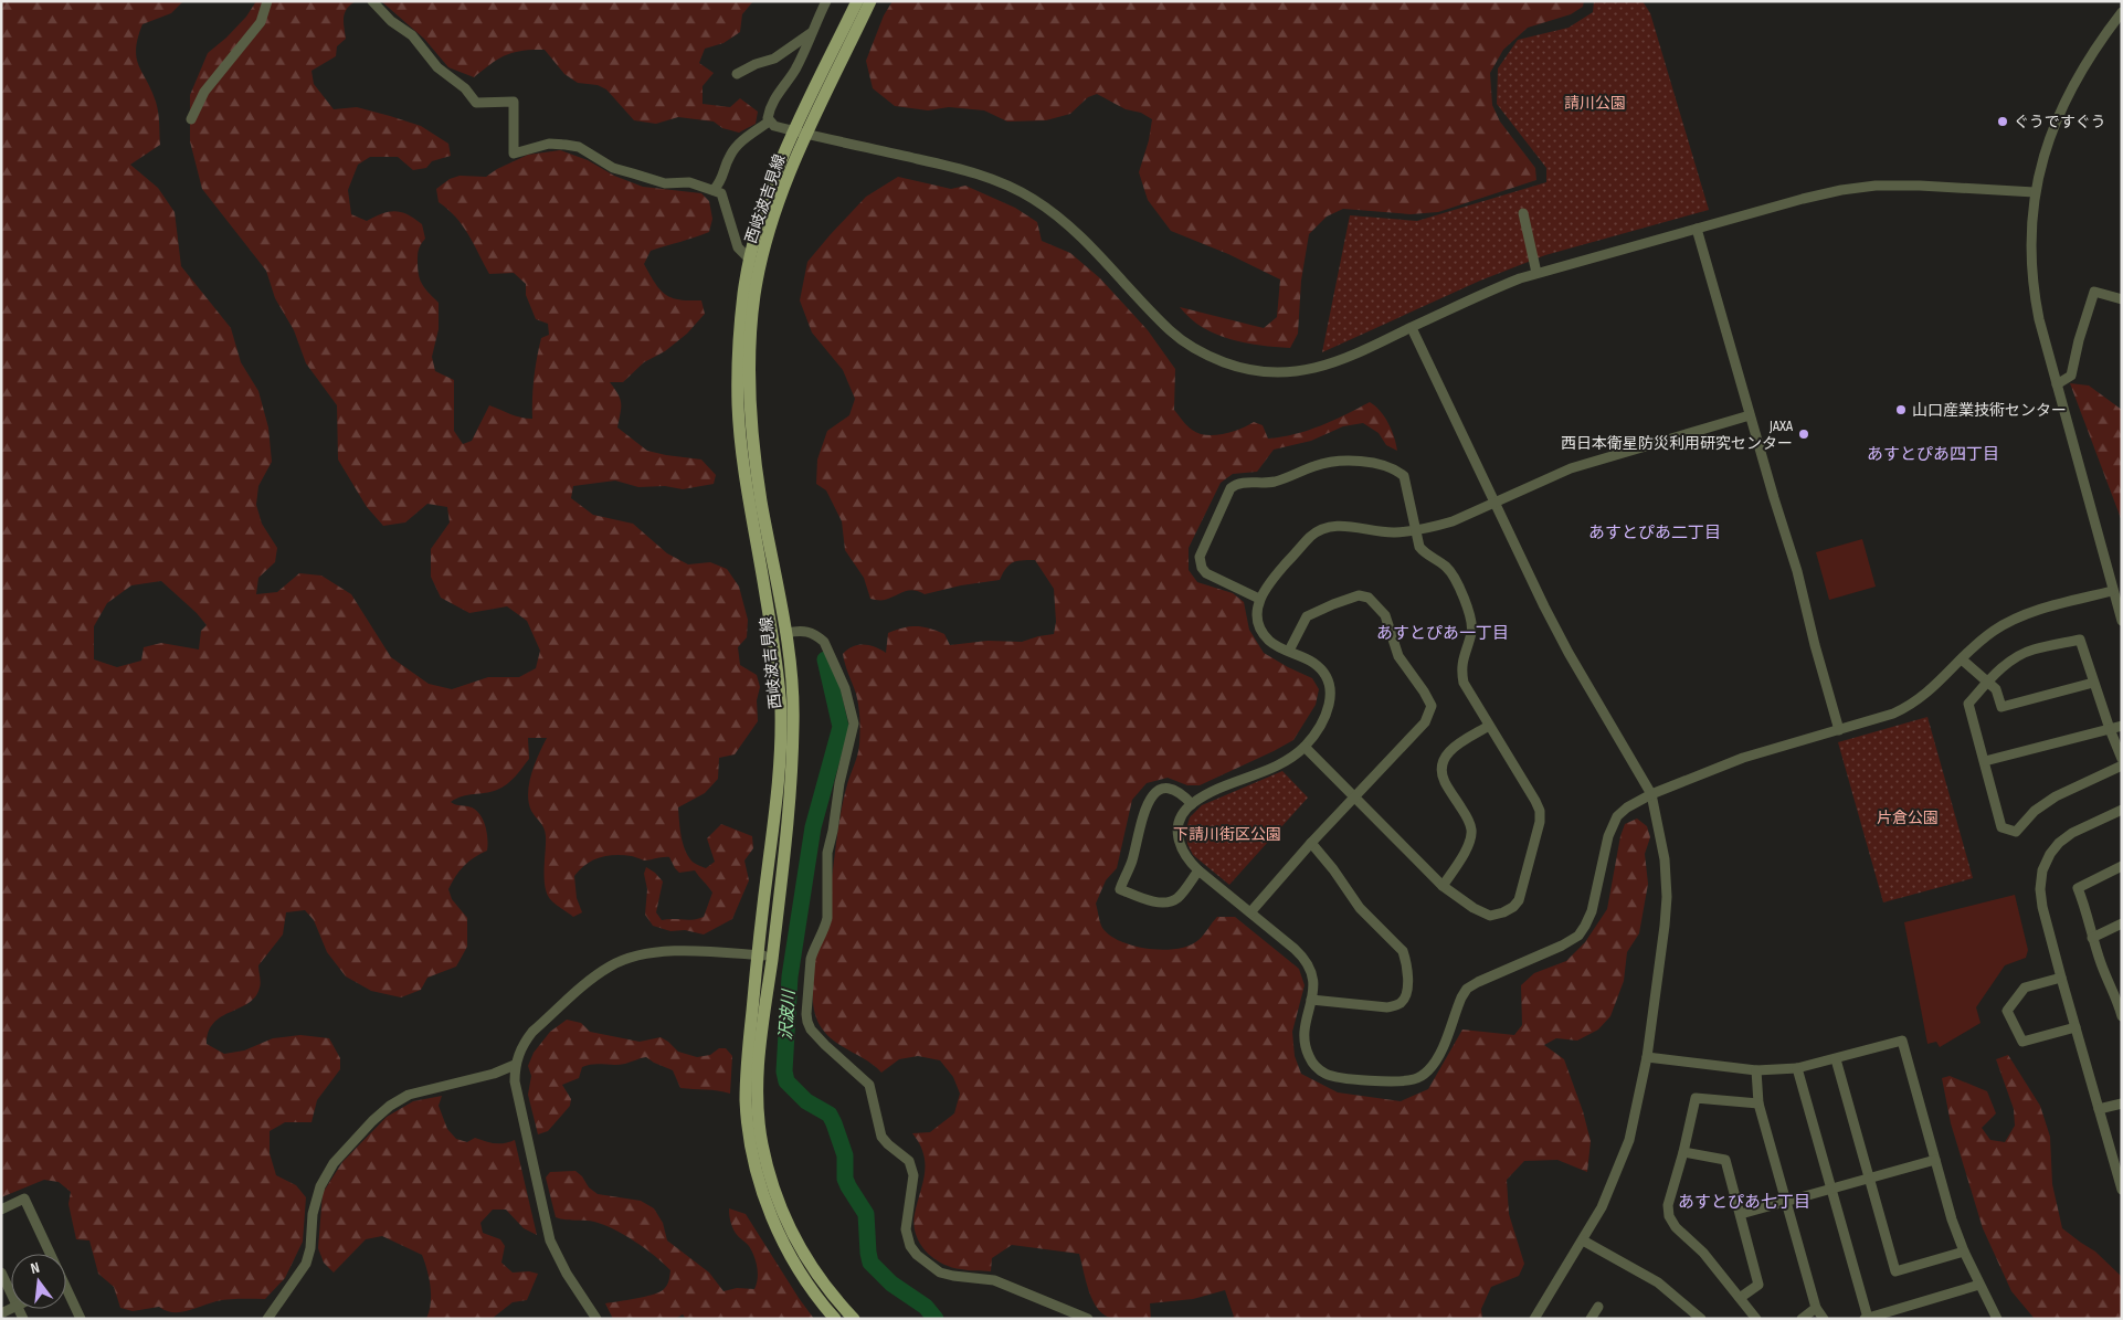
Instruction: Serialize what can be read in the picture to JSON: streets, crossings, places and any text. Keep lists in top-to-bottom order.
{
  "streets": {
    "main road": ["西岐波吉見線"]
  },
  "districts": [
    "あすとぴあ四丁目",
    "あすとぴあ二丁目",
    "あすとぴあ一丁目",
    "あすとぴあ七丁目"
  ],
  "water": ["沢波川"],
  "parks": ["請川公園", "片倉公園", "下請川街区公園"],
  "places": ["ぐうですぐう", "山口産業技術センター", "JAXA 西日本衛星防災利用研究センター"],
  "north": "top"
}
